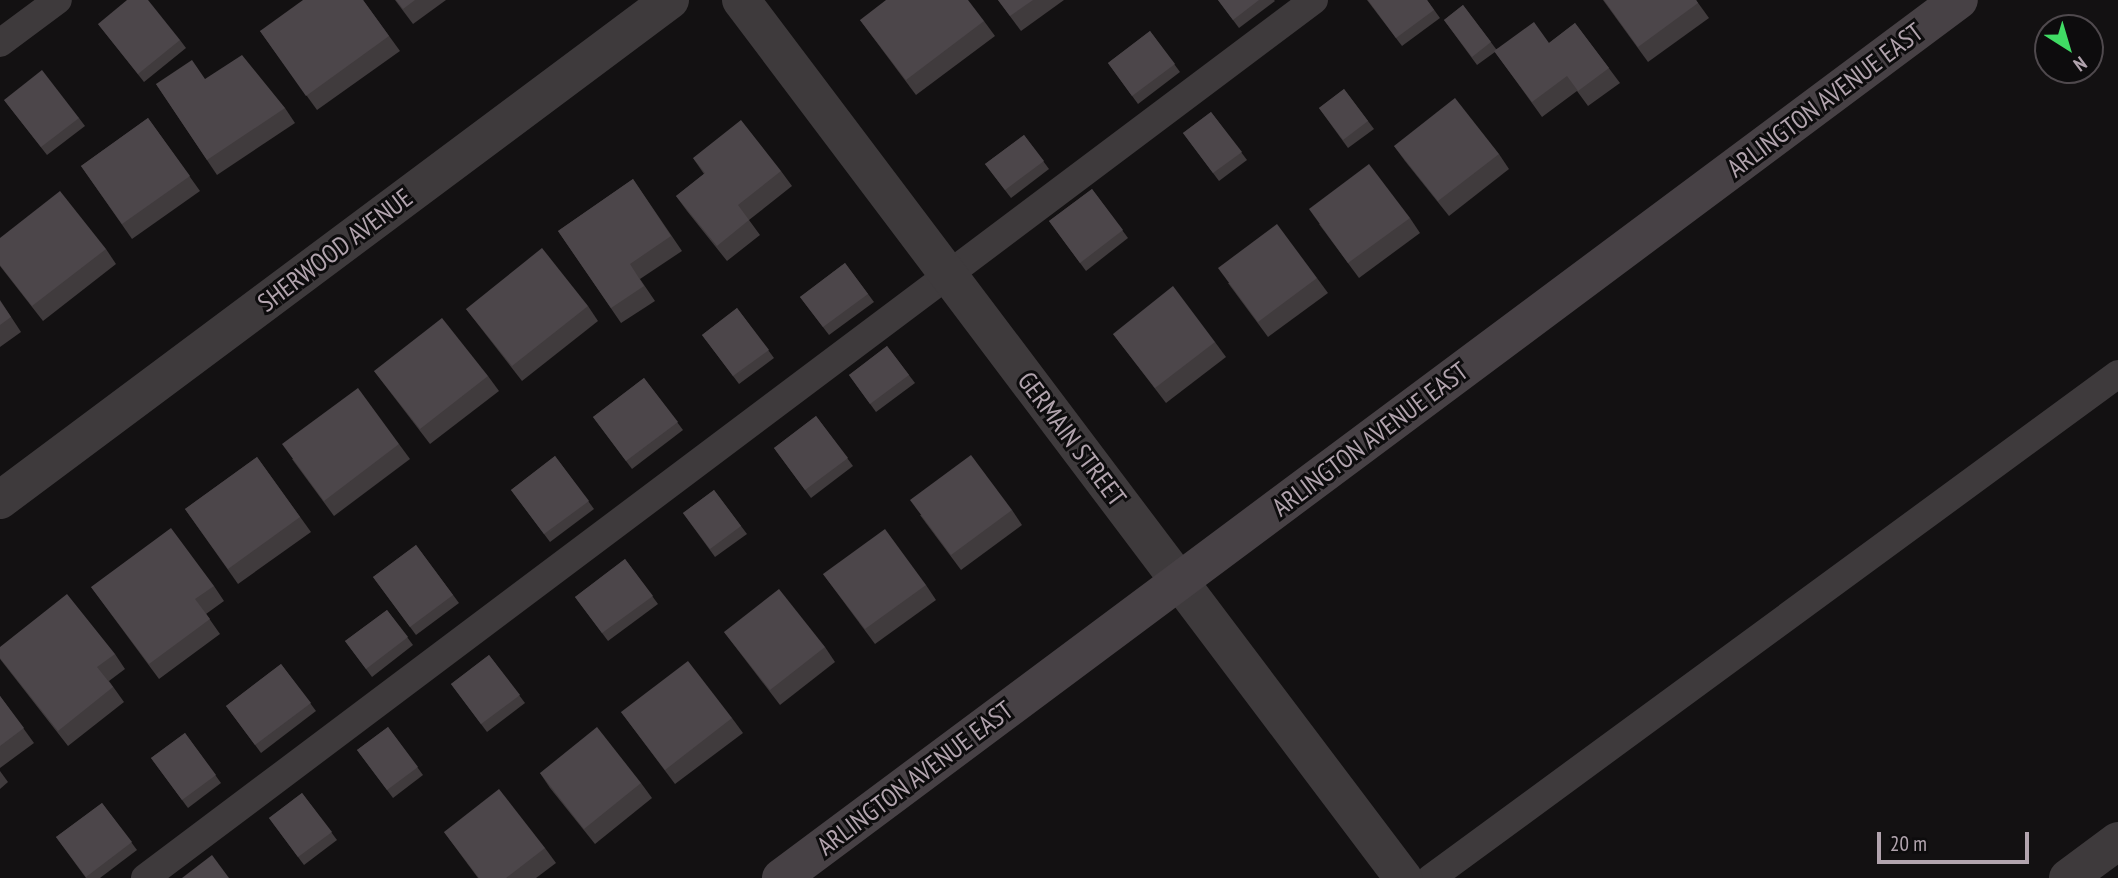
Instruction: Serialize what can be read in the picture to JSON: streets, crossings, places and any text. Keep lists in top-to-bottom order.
{
  "streets": {
    "street": ["ARLINGTON AVENUE EAST", "SHERWOOD AVENUE", "GERMAIN STREET"]
  },
  "crossings": [
    ["ARLINGTON AVENUE EAST", "GERMAIN STREET"]
  ],
  "scale_bar": "20 m",
  "north": "bottom right"
}
